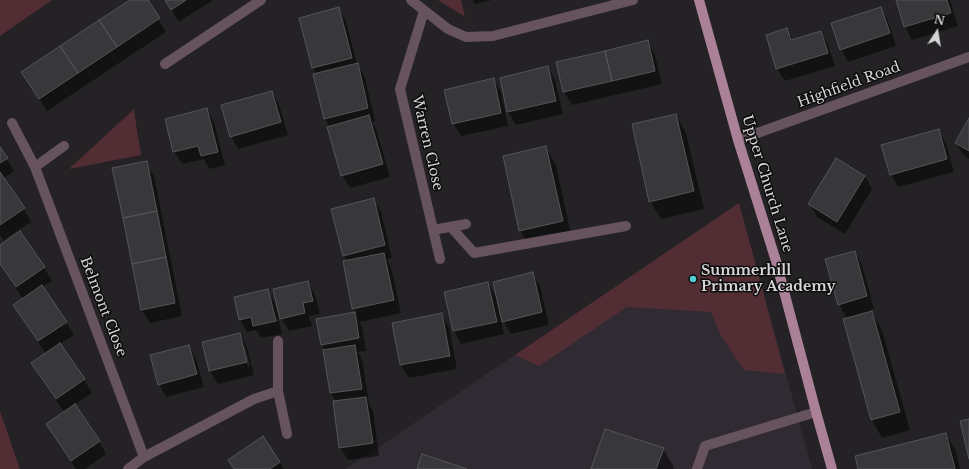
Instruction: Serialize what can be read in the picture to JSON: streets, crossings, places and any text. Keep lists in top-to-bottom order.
{
  "streets": {
    "main road": ["Upper Church Lane"],
    "street": ["Highfield Road", "Warren Close", "Belmont Close"]
  },
  "crossings": [
    ["Highfield Road", "Upper Church Lane"]
  ],
  "places": ["Summerhill Primary Academy"],
  "north": "top"
}
